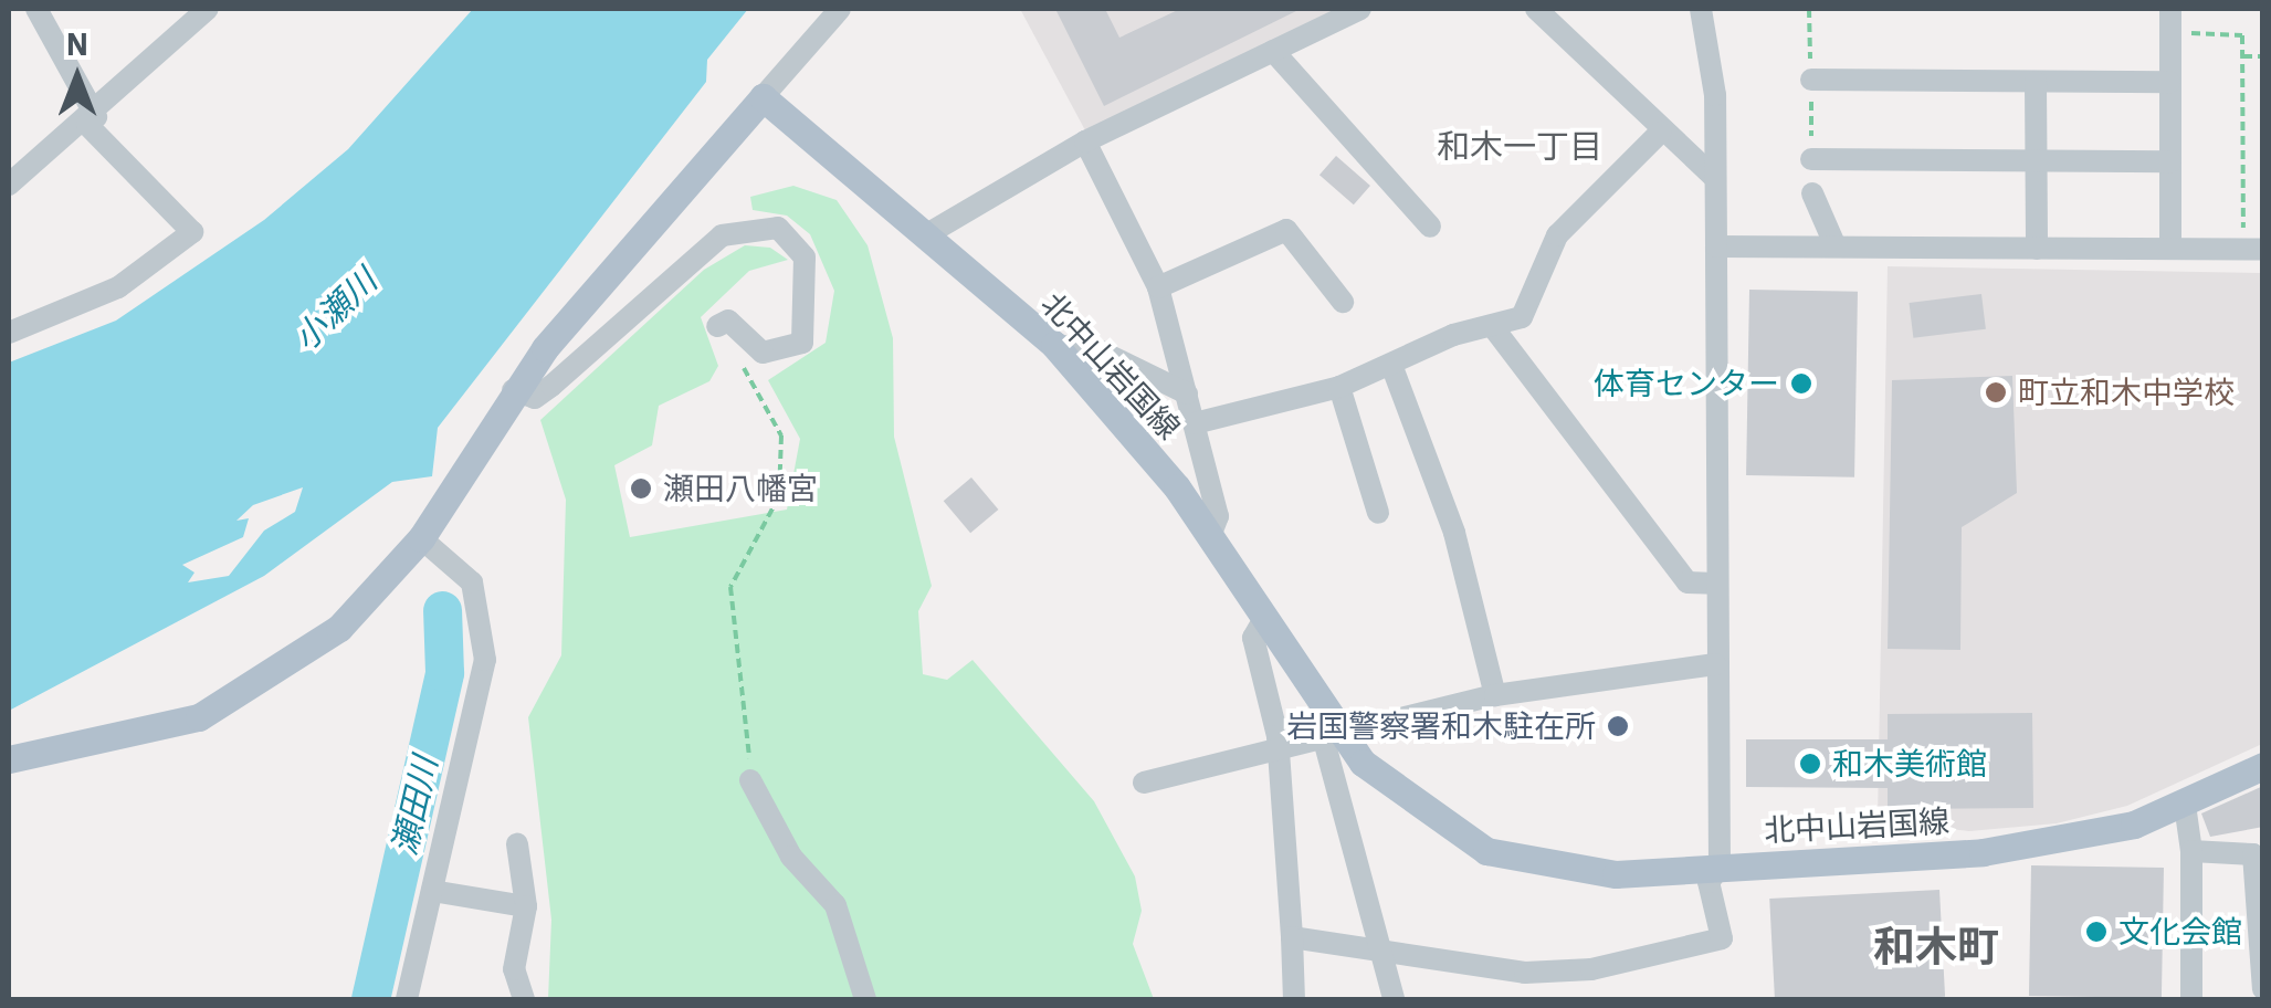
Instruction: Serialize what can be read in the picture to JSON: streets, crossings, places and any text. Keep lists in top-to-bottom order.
{
  "streets": {
    "main road": ["北中山岩国線"]
  },
  "districts": ["和木一丁目", "和木町"],
  "water": ["小瀬川", "瀬田川"],
  "places": [
    "体育センター",
    "町立和木中学校",
    "瀬田八幡宮",
    "岩国警察署和木駐在所",
    "和木美術館",
    "文化会館"
  ],
  "north": "top"
}
